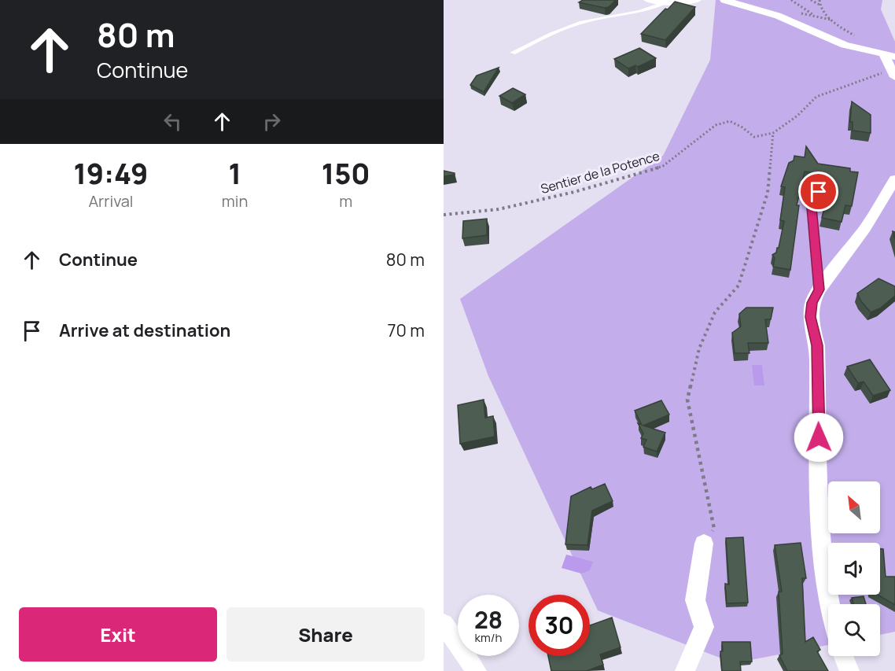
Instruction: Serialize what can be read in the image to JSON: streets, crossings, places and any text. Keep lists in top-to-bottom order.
{
  "streets": {
    "path": ["Sentier de la Potence"]
  },
  "north": "top left",
  "page": {
    "turn": ["80 m", "Continue"],
    "eta": [
      "19:49",
      "Arrival",
      "1",
      "min",
      "150",
      "m"
    ],
    "list": [
      {
        "name": "Continue",
        "value": "80 m"
      },
      {
        "name": "Arrive at destination",
        "value": "70 m"
      }
    ],
    "speed": "28 km/h",
    "limit": "30",
    "buttons": ["Exit", "Share"]
  }
}
